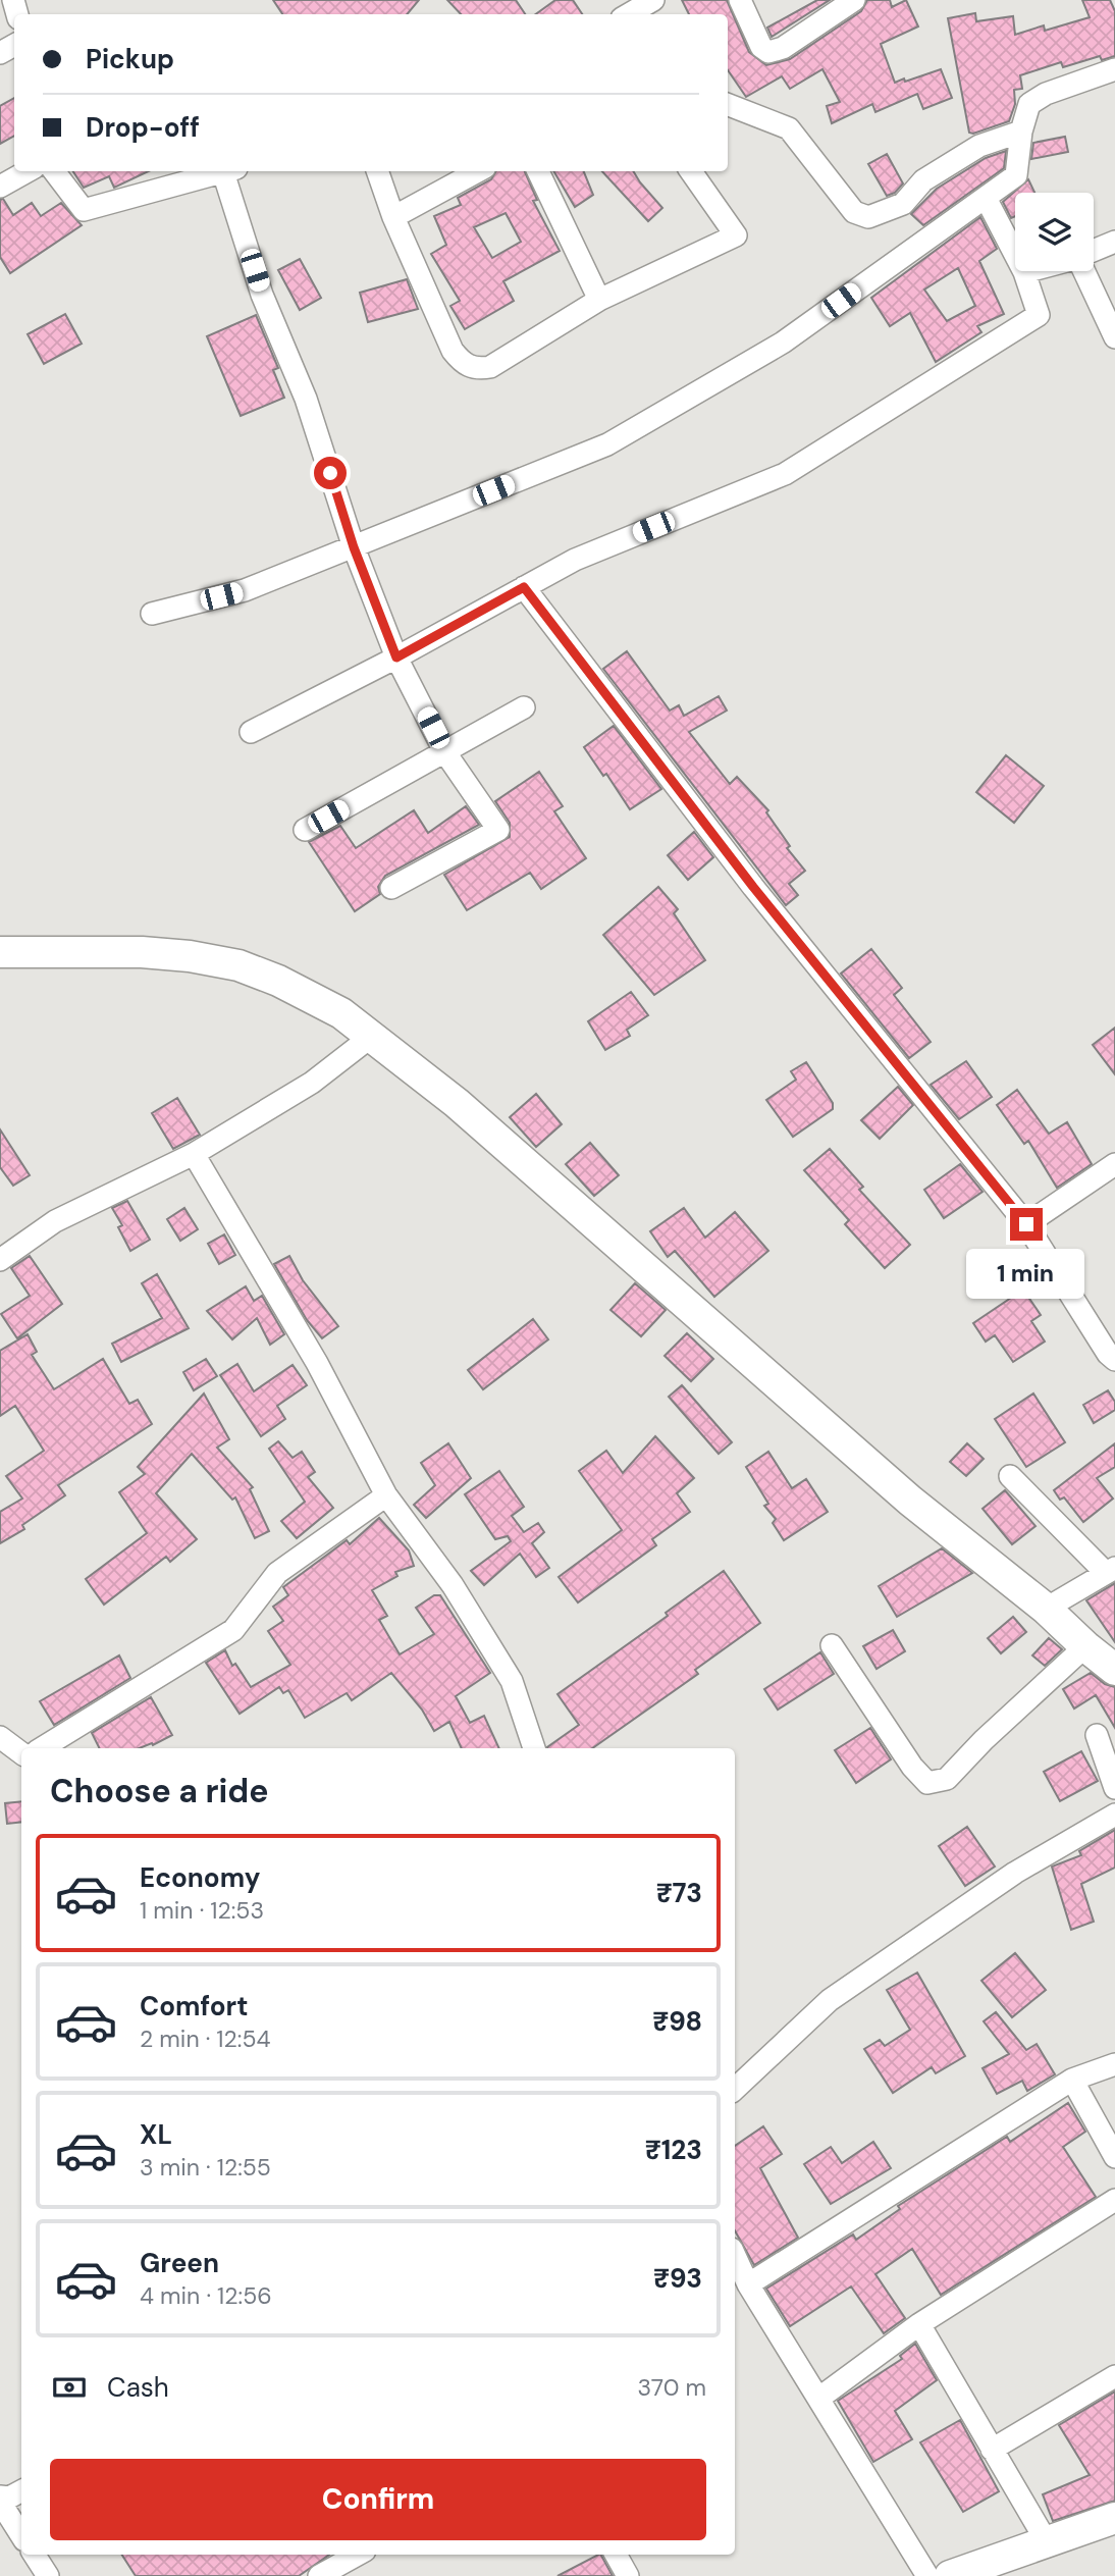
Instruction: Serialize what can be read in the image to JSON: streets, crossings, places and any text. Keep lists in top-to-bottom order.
{
  "page": {
    "banner": ["Pickup", "Drop-off"],
    "bubble": "1 min",
    "heading": "Choose a ride",
    "list": [
      {
        "name": "Economy",
        "note": "1 min · 12:53",
        "value": "₹73"
      },
      {
        "name": "Comfort",
        "note": "2 min · 12:54",
        "value": "₹98"
      },
      {
        "name": "XL",
        "note": "3 min · 12:55",
        "value": "₹123"
      },
      {
        "name": "Green",
        "note": "4 min · 12:56",
        "value": "₹93"
      }
    ],
    "pay": ["Cash", "370 m"],
    "buttons": "Confirm"
  }
}
